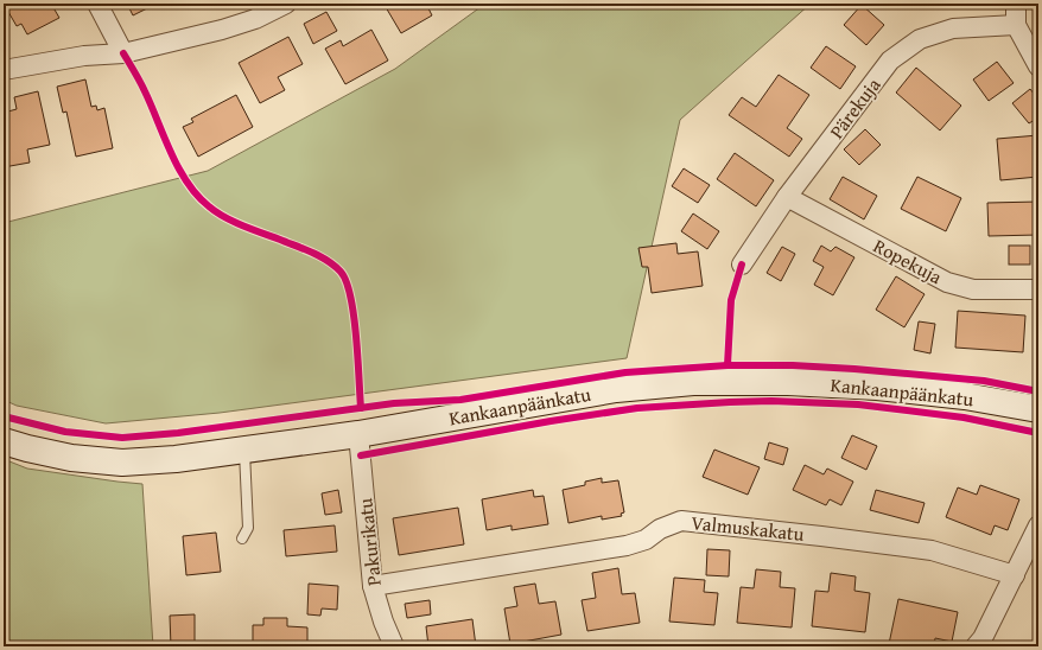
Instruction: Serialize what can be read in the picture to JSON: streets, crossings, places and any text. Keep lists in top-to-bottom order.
{
  "streets": {
    "street": [
      "Pärekuja",
      "Ropekuja",
      "Kankaanpäänkatu",
      "Valmuskakatu",
      "Pakurikatu"
    ]
  },
  "crossings": [
    ["Pärekuja", "Ropekuja"],
    ["Kankaanpäänkatu", "Pakurikatu"],
    ["Valmuskakatu", "Pakurikatu"]
  ]
}
